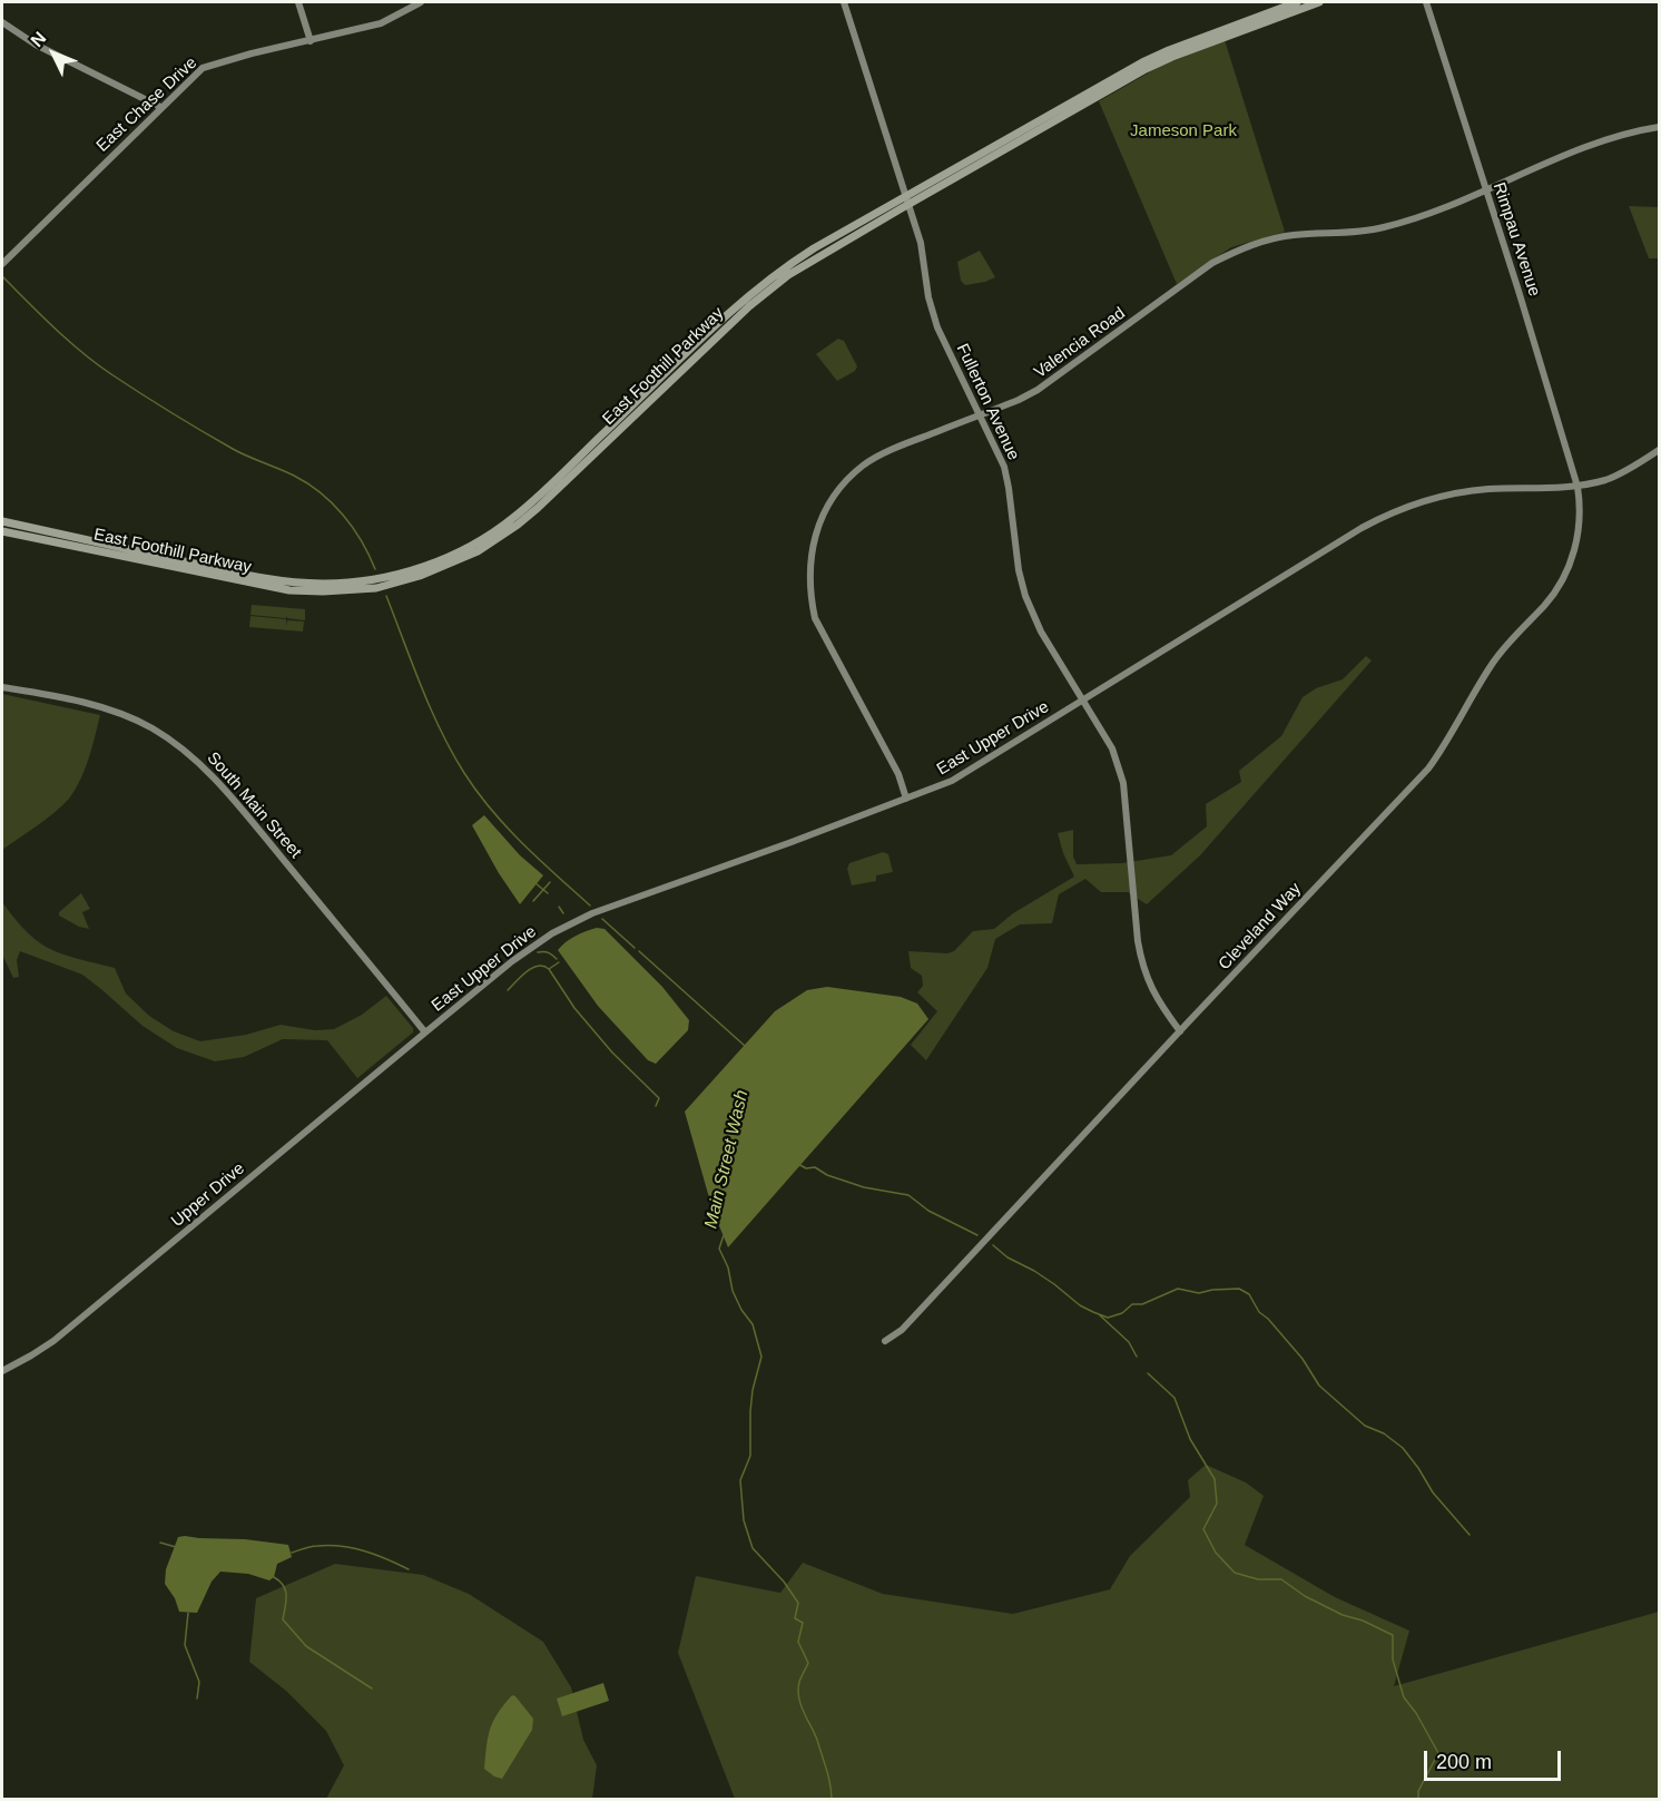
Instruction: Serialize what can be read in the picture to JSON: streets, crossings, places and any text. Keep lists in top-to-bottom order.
{
  "streets": {
    "main road": [
      "East Chase Drive",
      "Rimpau Avenue",
      "Valencia Road",
      "East Foothill Parkway",
      "Fullerton Avenue",
      "East Upper Drive",
      "South Main Street",
      "Cleveland Way",
      "Upper Drive"
    ]
  },
  "crossings": [
    ["Rimpau Avenue", "Valencia Road"],
    ["Rimpau Avenue", "East Upper Drive"],
    ["Rimpau Avenue", "Cleveland Way"],
    ["Valencia Road", "Fullerton Avenue"],
    ["Valencia Road", "East Upper Drive"],
    ["East Foothill Parkway", "Fullerton Avenue"],
    ["Fullerton Avenue", "East Upper Drive"],
    ["Fullerton Avenue", "Cleveland Way"],
    ["East Upper Drive", "South Main Street"],
    ["East Upper Drive", "Cleveland Way"],
    ["East Upper Drive", "Upper Drive"],
    ["South Main Street", "Upper Drive"]
  ],
  "water": ["Main Street Wash"],
  "parks": ["Jameson Park"],
  "scale_bar": "200 m",
  "north": "top left"
}
